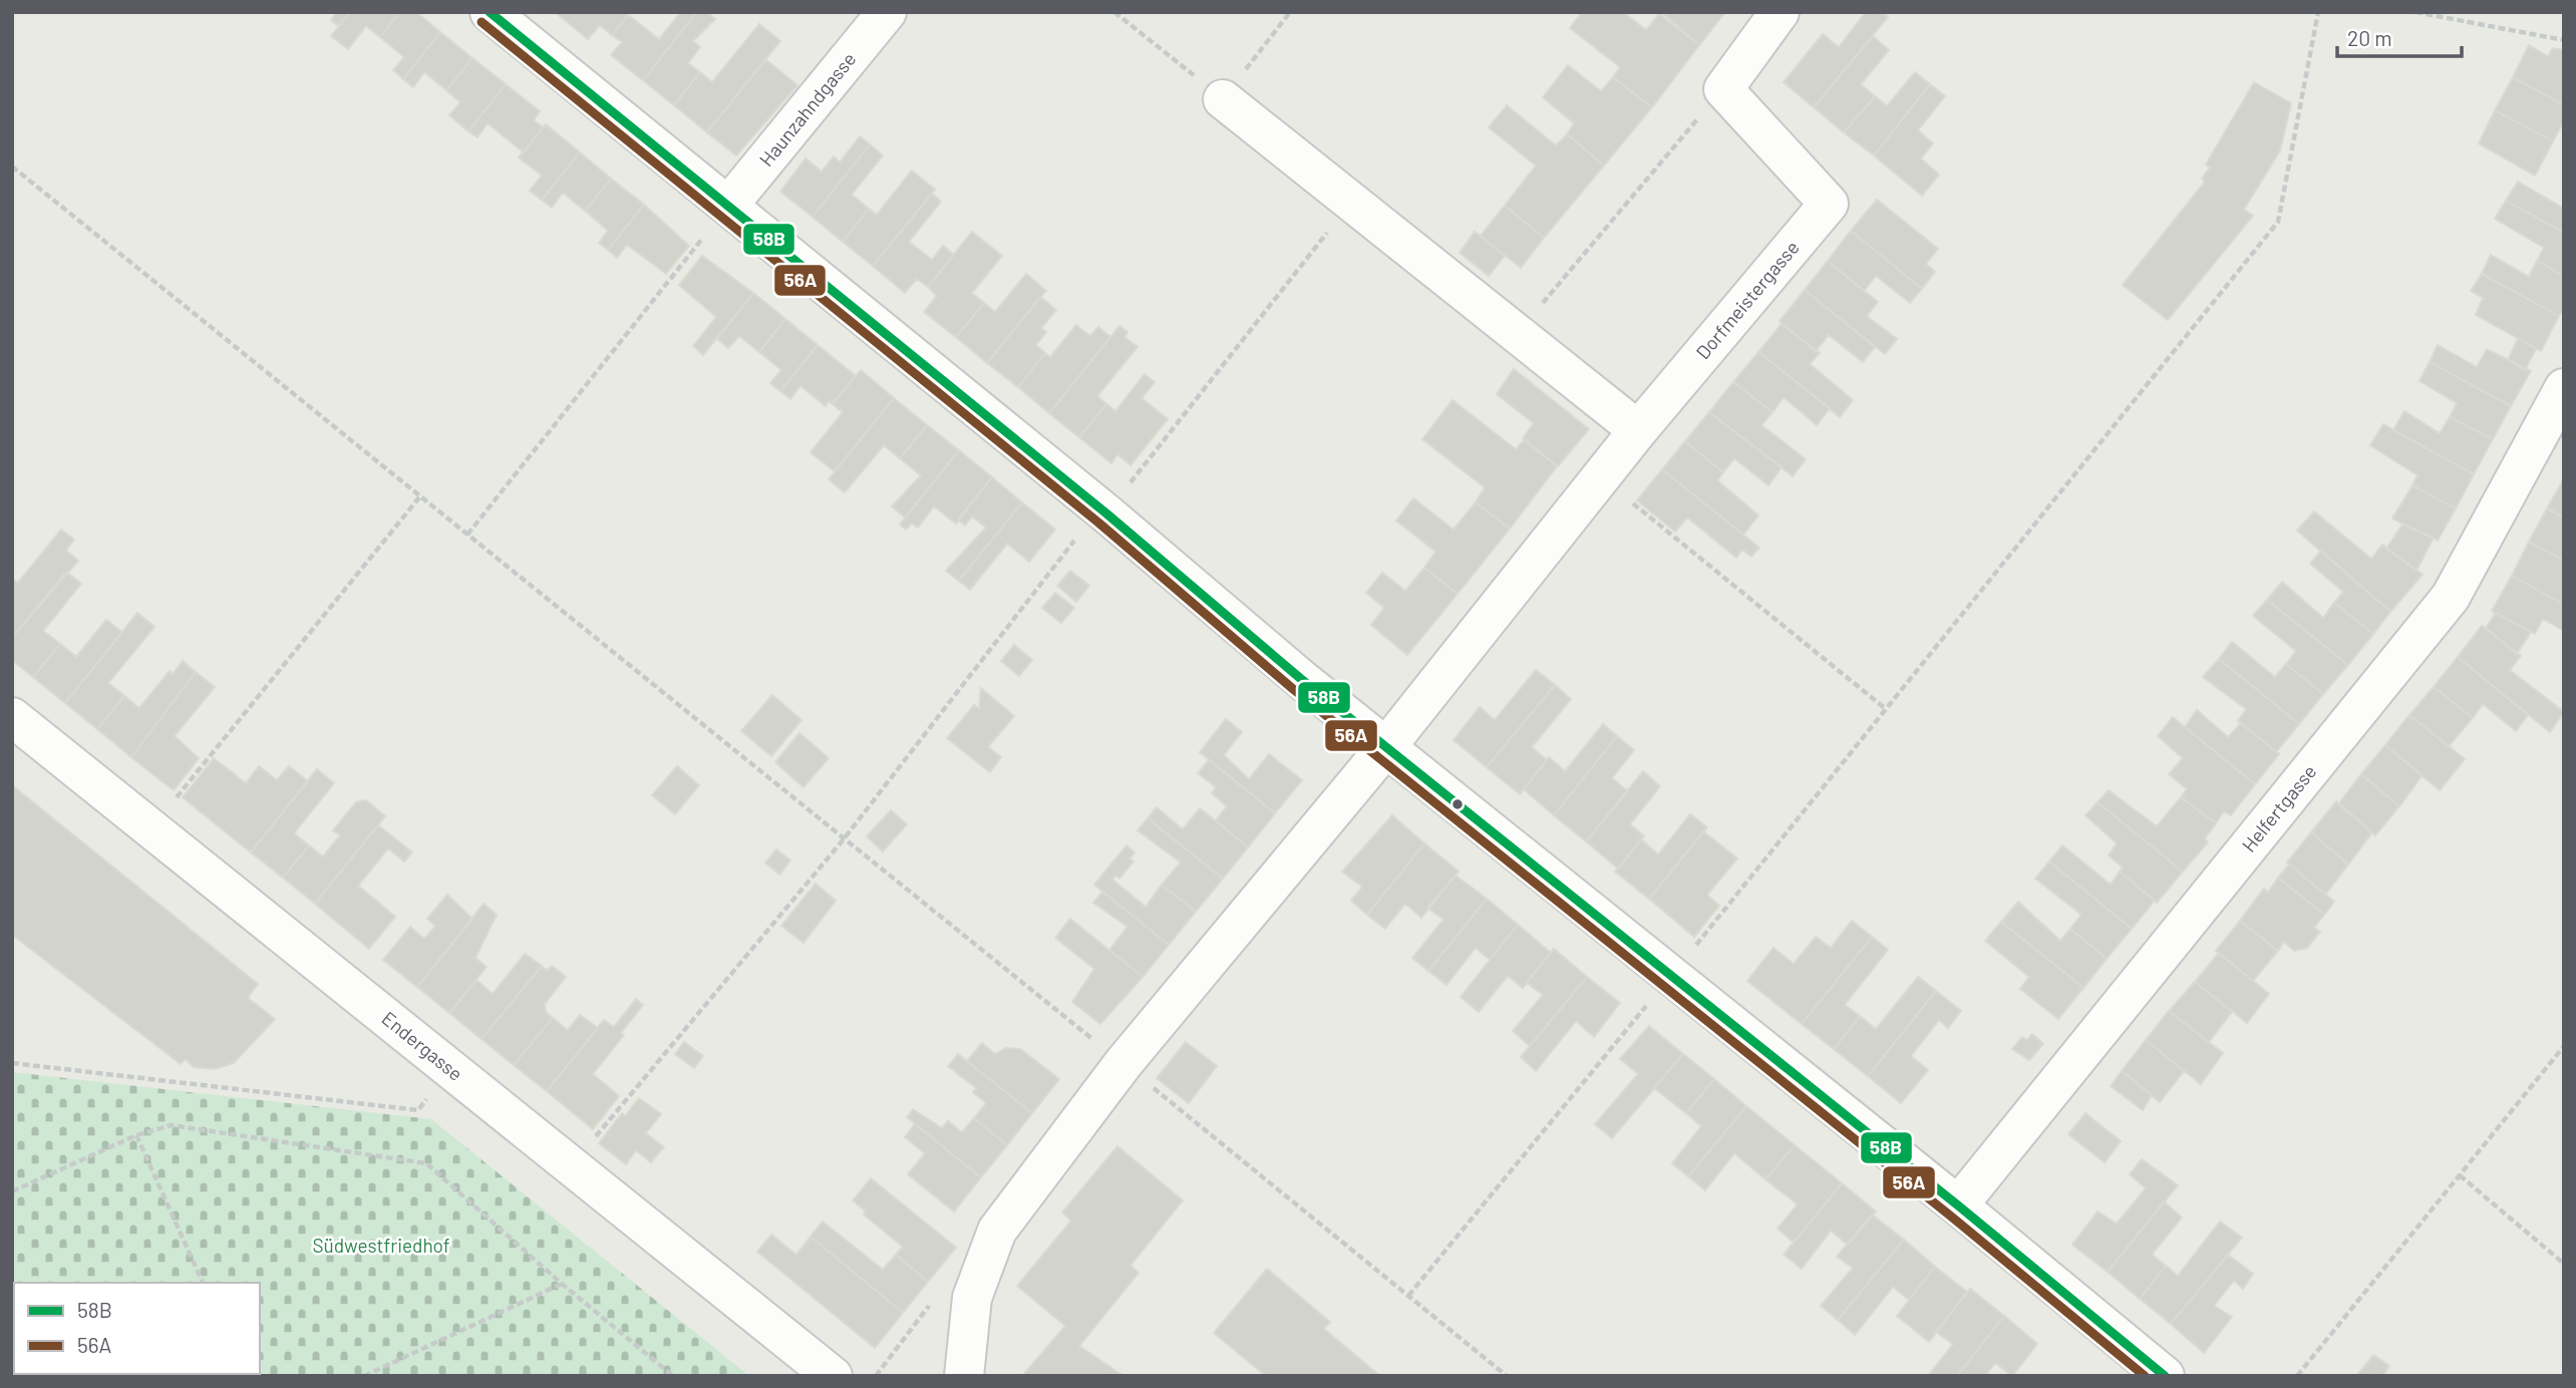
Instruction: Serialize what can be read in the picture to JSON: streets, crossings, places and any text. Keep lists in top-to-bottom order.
{
  "streets": {
    "street": [
      "Haunzahndgasse",
      "Dorfmeistergasse",
      "Helfertgasse",
      "Endergasse"
    ]
  },
  "parks": ["Südwestfriedhof"],
  "lines": ["transit line 58B", "transit line 56A"],
  "legend": ["58B", "56A"],
  "scale_bar": "20 m"
}
